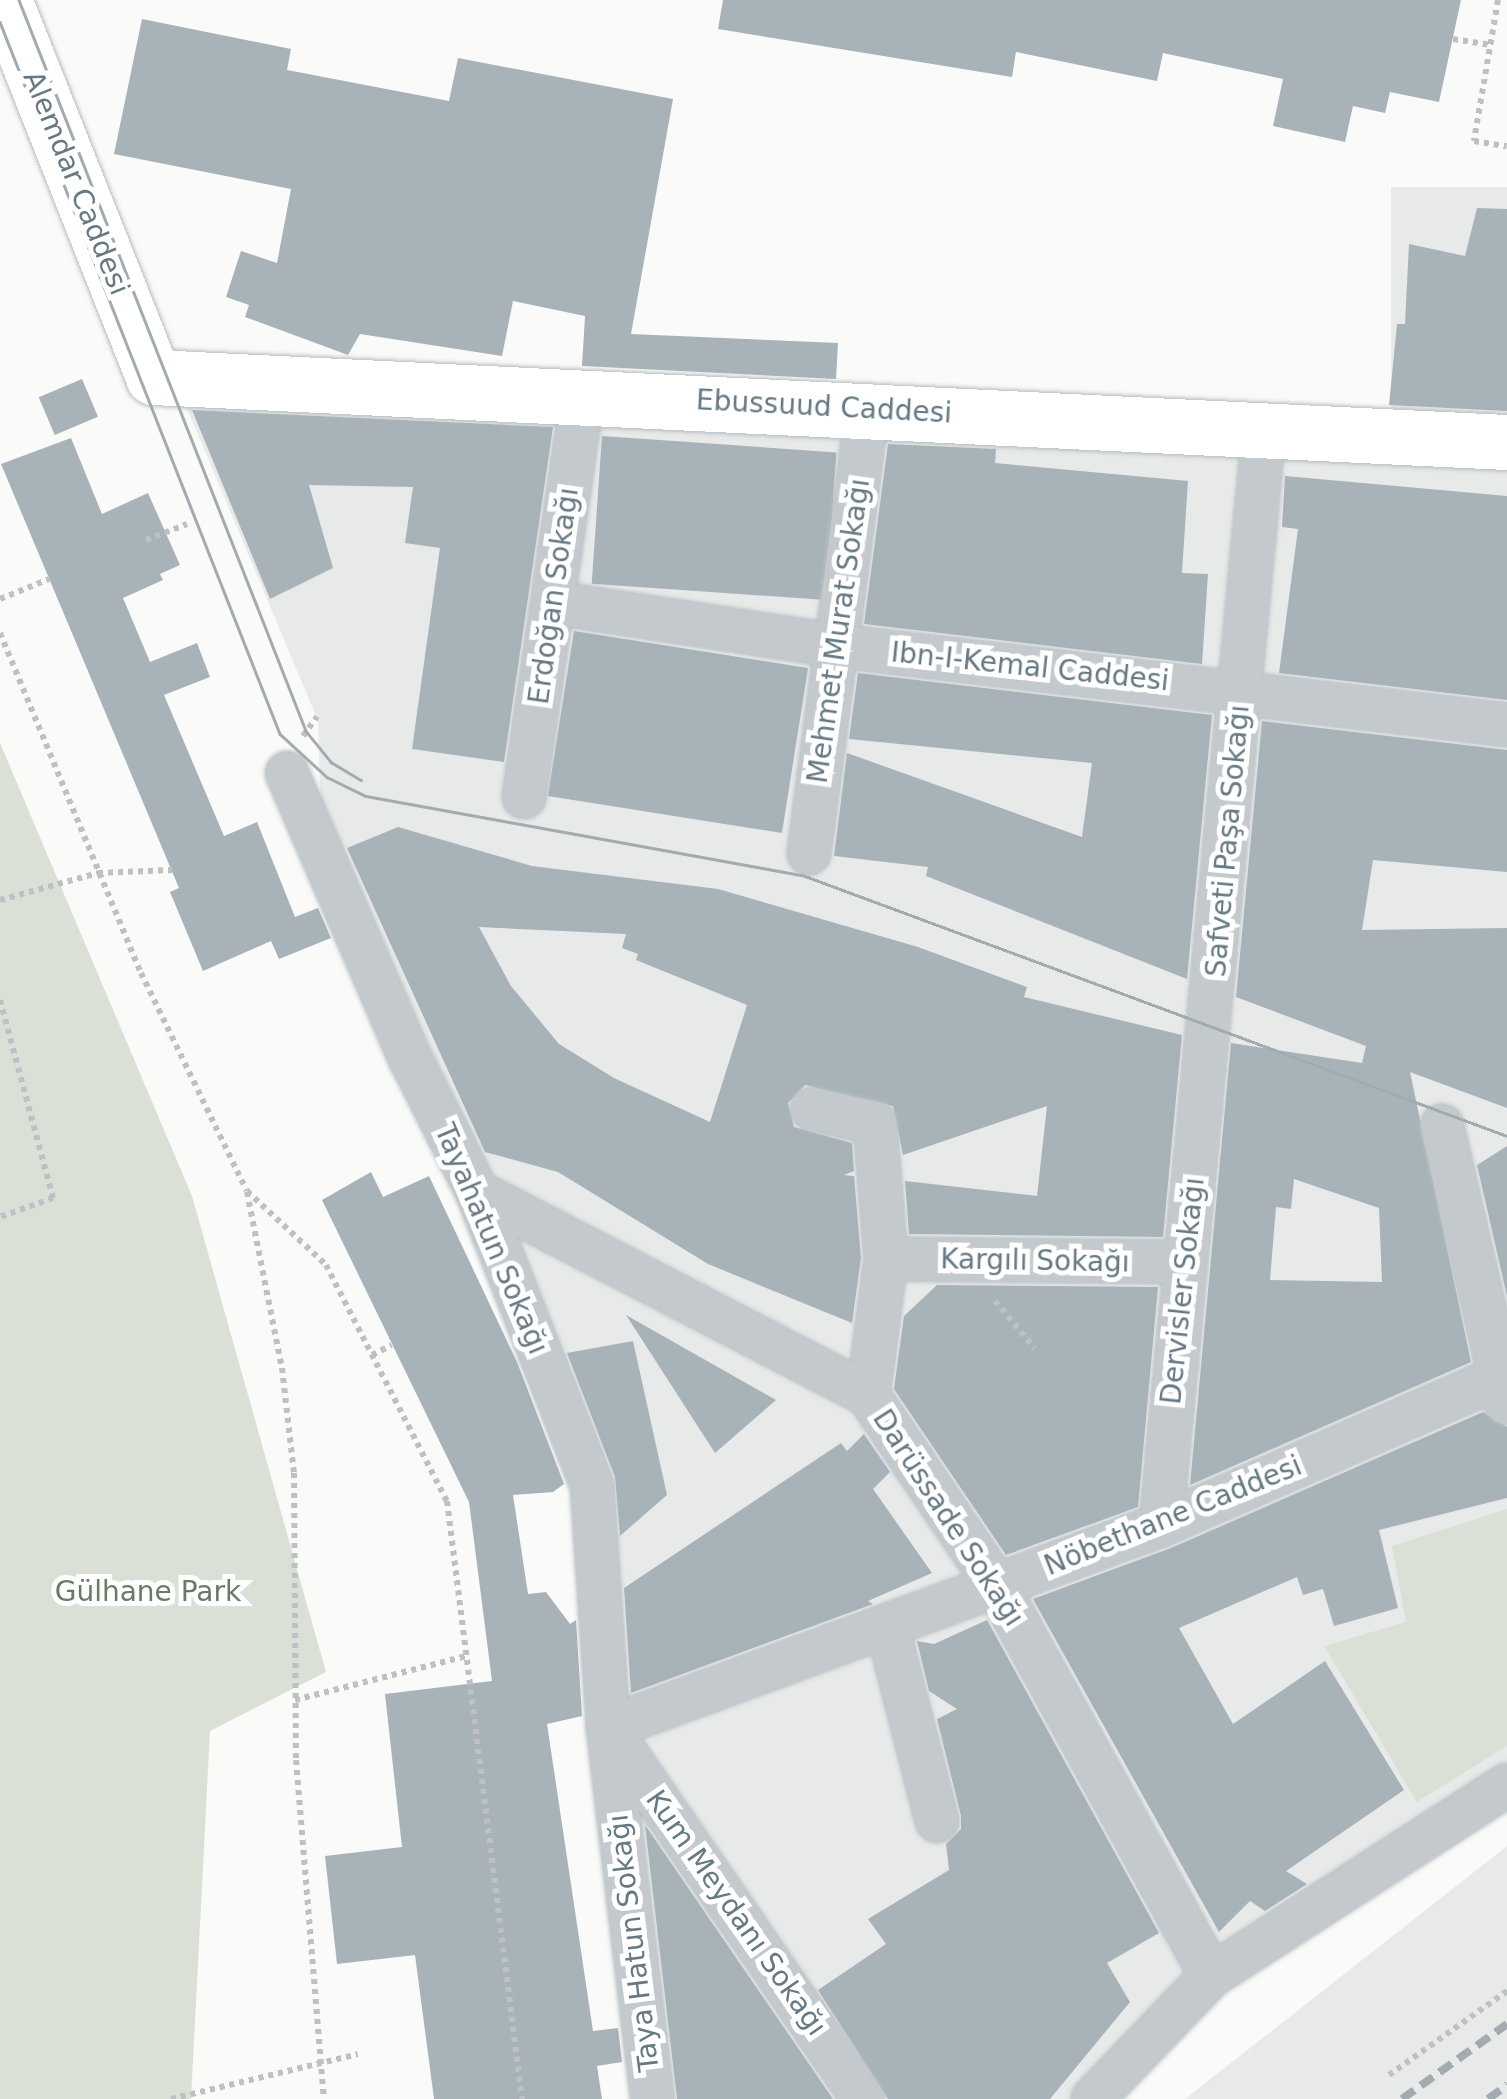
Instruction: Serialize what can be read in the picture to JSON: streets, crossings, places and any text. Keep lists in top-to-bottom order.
{
  "streets": {
    "main road": ["Alemdar Caddesi", "Ebussuud Caddesi"],
    "street": [
      "Erdoğan Sokağı",
      "Mehmet Murat Sokağı",
      "Ibn-I-Kemal Caddesi",
      "Safveti Paşa Sokağı",
      "Tayahatun Sokağı",
      "Kargılı Sokağı",
      "Dervisler Sokağı",
      "Nöbethane Caddesi",
      "Darüssade Sokağı",
      "Kum Meydanı Sokağı",
      "Taya Hatun Sokağı"
    ]
  },
  "crossings": [
    ["Alemdar Caddesi", "Ebussuud Caddesi"],
    ["Ebussuud Caddesi", "Erdoğan Sokağı"],
    ["Ebussuud Caddesi", "Mehmet Murat Sokağı"],
    ["Ebussuud Caddesi", "Safveti Paşa Sokağı"],
    ["Erdoğan Sokağı", "Ibn-I-Kemal Caddesi"],
    ["Mehmet Murat Sokağı", "Ibn-I-Kemal Caddesi"],
    ["Ibn-I-Kemal Caddesi", "Safveti Paşa Sokağı"],
    ["Safveti Paşa Sokağı", "Dervisler Sokağı"],
    ["Tayahatun Sokağı", "Nöbethane Caddesi"],
    ["Tayahatun Sokağı", "Darüssade Sokağı"],
    ["Tayahatun Sokağı", "Kum Meydanı Sokağı"],
    ["Tayahatun Sokağı", "Taya Hatun Sokağı"],
    ["Kargılı Sokağı", "Dervisler Sokağı"],
    ["Dervisler Sokağı", "Nöbethane Caddesi"],
    ["Nöbethane Caddesi", "Darüssade Sokağı"],
    ["Nöbethane Caddesi", "Kum Meydanı Sokağı"],
    ["Nöbethane Caddesi", "Taya Hatun Sokağı"],
    ["Kum Meydanı Sokağı", "Taya Hatun Sokağı"]
  ],
  "parks": ["Gülhane Park"]
}
